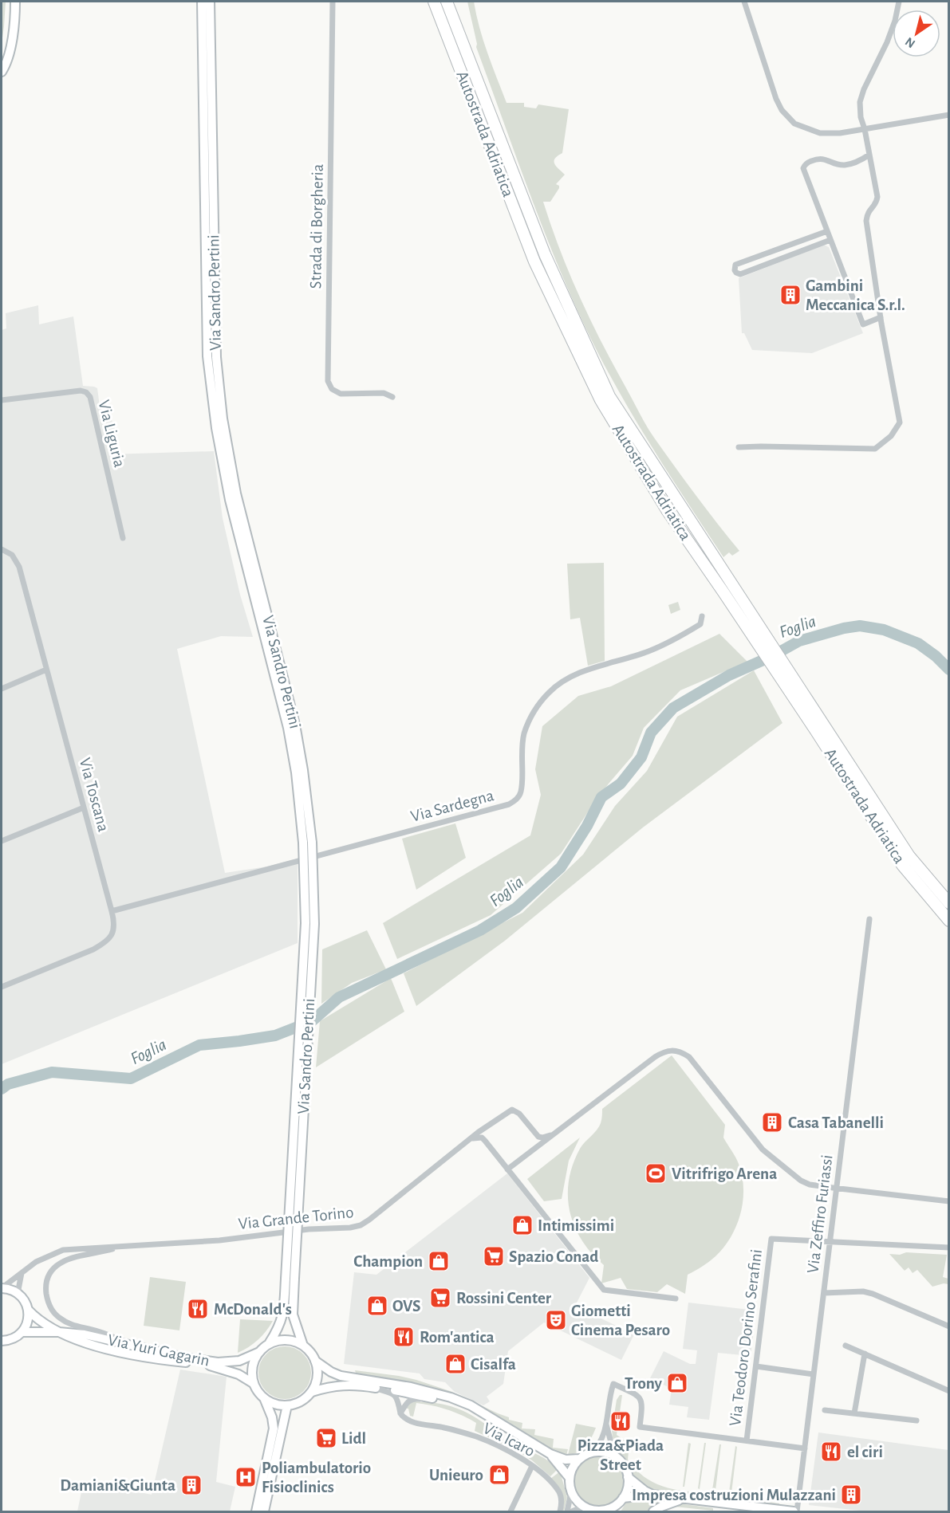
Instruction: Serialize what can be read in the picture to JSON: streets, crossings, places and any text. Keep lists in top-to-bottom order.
{
  "streets": {
    "highway": ["Autostrada Adriatica"],
    "main road": ["Via Sandro Pertini", "Via Yuri Gagarin"],
    "street": [
      "Strada di Borgheria",
      "Via Liguria",
      "Via Toscana",
      "Via Sardegna",
      "Via Zeffiro Furiassi",
      "Via Grande Torino",
      "Via Teodoro Dorino Serafini",
      "Via Icaro"
    ]
  },
  "crossings": [
    ["Via Sandro Pertini", "Via Yuri Gagarin"],
    ["Via Toscana", "Via Sardegna"],
    ["Via Zeffiro Furiassi", "Via Teodoro Dorino Serafini"],
    ["Via Grande Torino", "Via Yuri Gagarin"]
  ],
  "water": ["Foglia"],
  "places": {
    "building": [
      "Gambini Meccanica S.r.l.",
      "Casa Tabanelli",
      "Damiani&Giunta",
      "Impresa costruzioni Mulazzani"
    ],
    "sports": ["Vitrifrigo Arena"],
    "shop": [
      "Intimissimi",
      "Champion",
      "OVS",
      "Cisalfa",
      "Trony",
      "Unieuro"
    ],
    "supermarket": ["Spazio Conad", "Rossini Center", "Lidl"],
    "restaurant": [
      "McDonald's",
      "Rom'antica",
      "Pizza&Piada Street",
      "el ciri"
    ],
    "theatre": ["Giometti Cinema Pesaro"],
    "hospital": ["Poliambulatorio Fisioclinics"]
  },
  "north": "bottom left"
}
